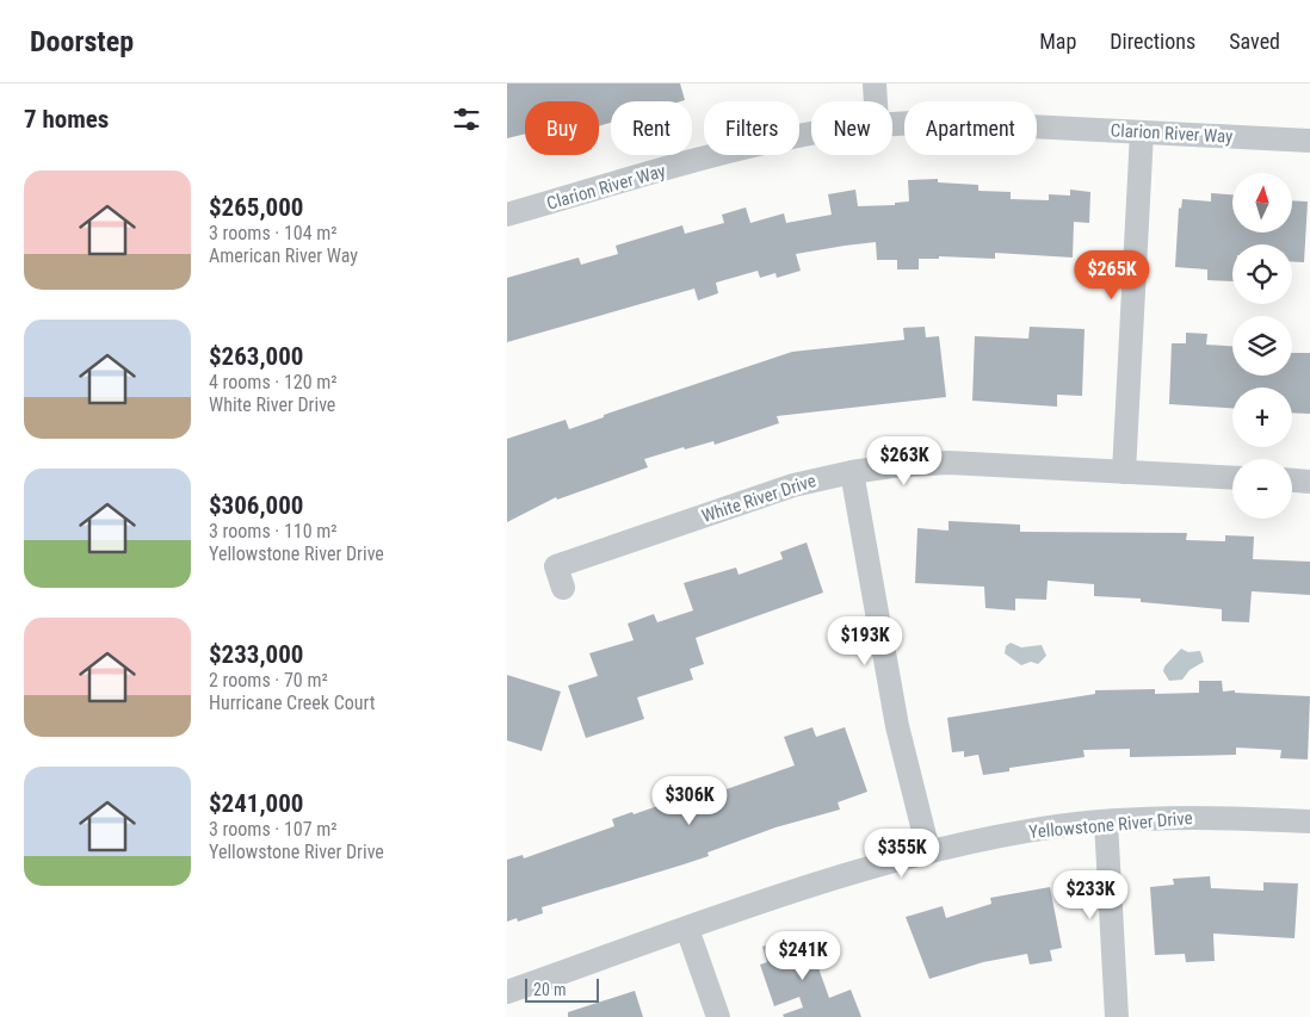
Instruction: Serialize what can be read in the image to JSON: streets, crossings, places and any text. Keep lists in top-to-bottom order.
{
  "streets": {
    "street": ["Clarion River Way", "White River Drive", "Yellowstone River Drive"]
  },
  "scale_bar": "20 m",
  "north": "top",
  "page": {
    "header": "Doorstep",
    "nav": ["Map", "Directions", "Saved"],
    "heading": "7 homes",
    "chip": [
      "Buy",
      "Rent",
      "Filters",
      "New",
      "Apartment"
    ],
    "list": [
      {
        "name": "$265,000",
        "note": "3 rooms · 104 m² · American River Way"
      },
      {
        "name": "$263,000",
        "note": "4 rooms · 120 m² · White River Drive"
      },
      {
        "name": "$306,000",
        "note": "3 rooms · 110 m² · Yellowstone River Drive"
      },
      {
        "name": "$233,000",
        "note": "2 rooms · 70 m² · Hurricane Creek Court"
      },
      {
        "name": "$241,000",
        "note": "3 rooms · 107 m² · Yellowstone River Drive"
      }
    ],
    "map_buttons": ["+", "−"],
    "price": [
      "$265K",
      "$263K",
      "$193K",
      "$306K",
      "$355K",
      "$233K",
      "$241K"
    ],
    "scale": "20 m"
  }
}
